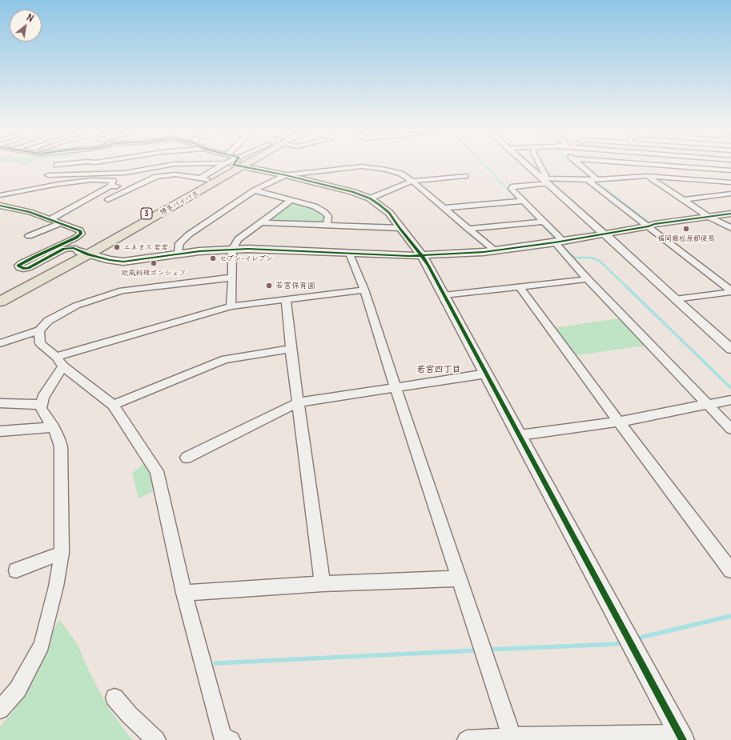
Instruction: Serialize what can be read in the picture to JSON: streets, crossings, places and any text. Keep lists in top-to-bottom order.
{
  "streets": {
    "highway": ["博多バイパス", "3"]
  },
  "districts": ["若宮四丁目"],
  "places": [
    "福岡舞松原郵便局",
    "エネオス 若宮",
    "セブン-イレブン",
    "欧風料理ポンシェフ",
    "若宮保育園"
  ],
  "north": "top right"
}
